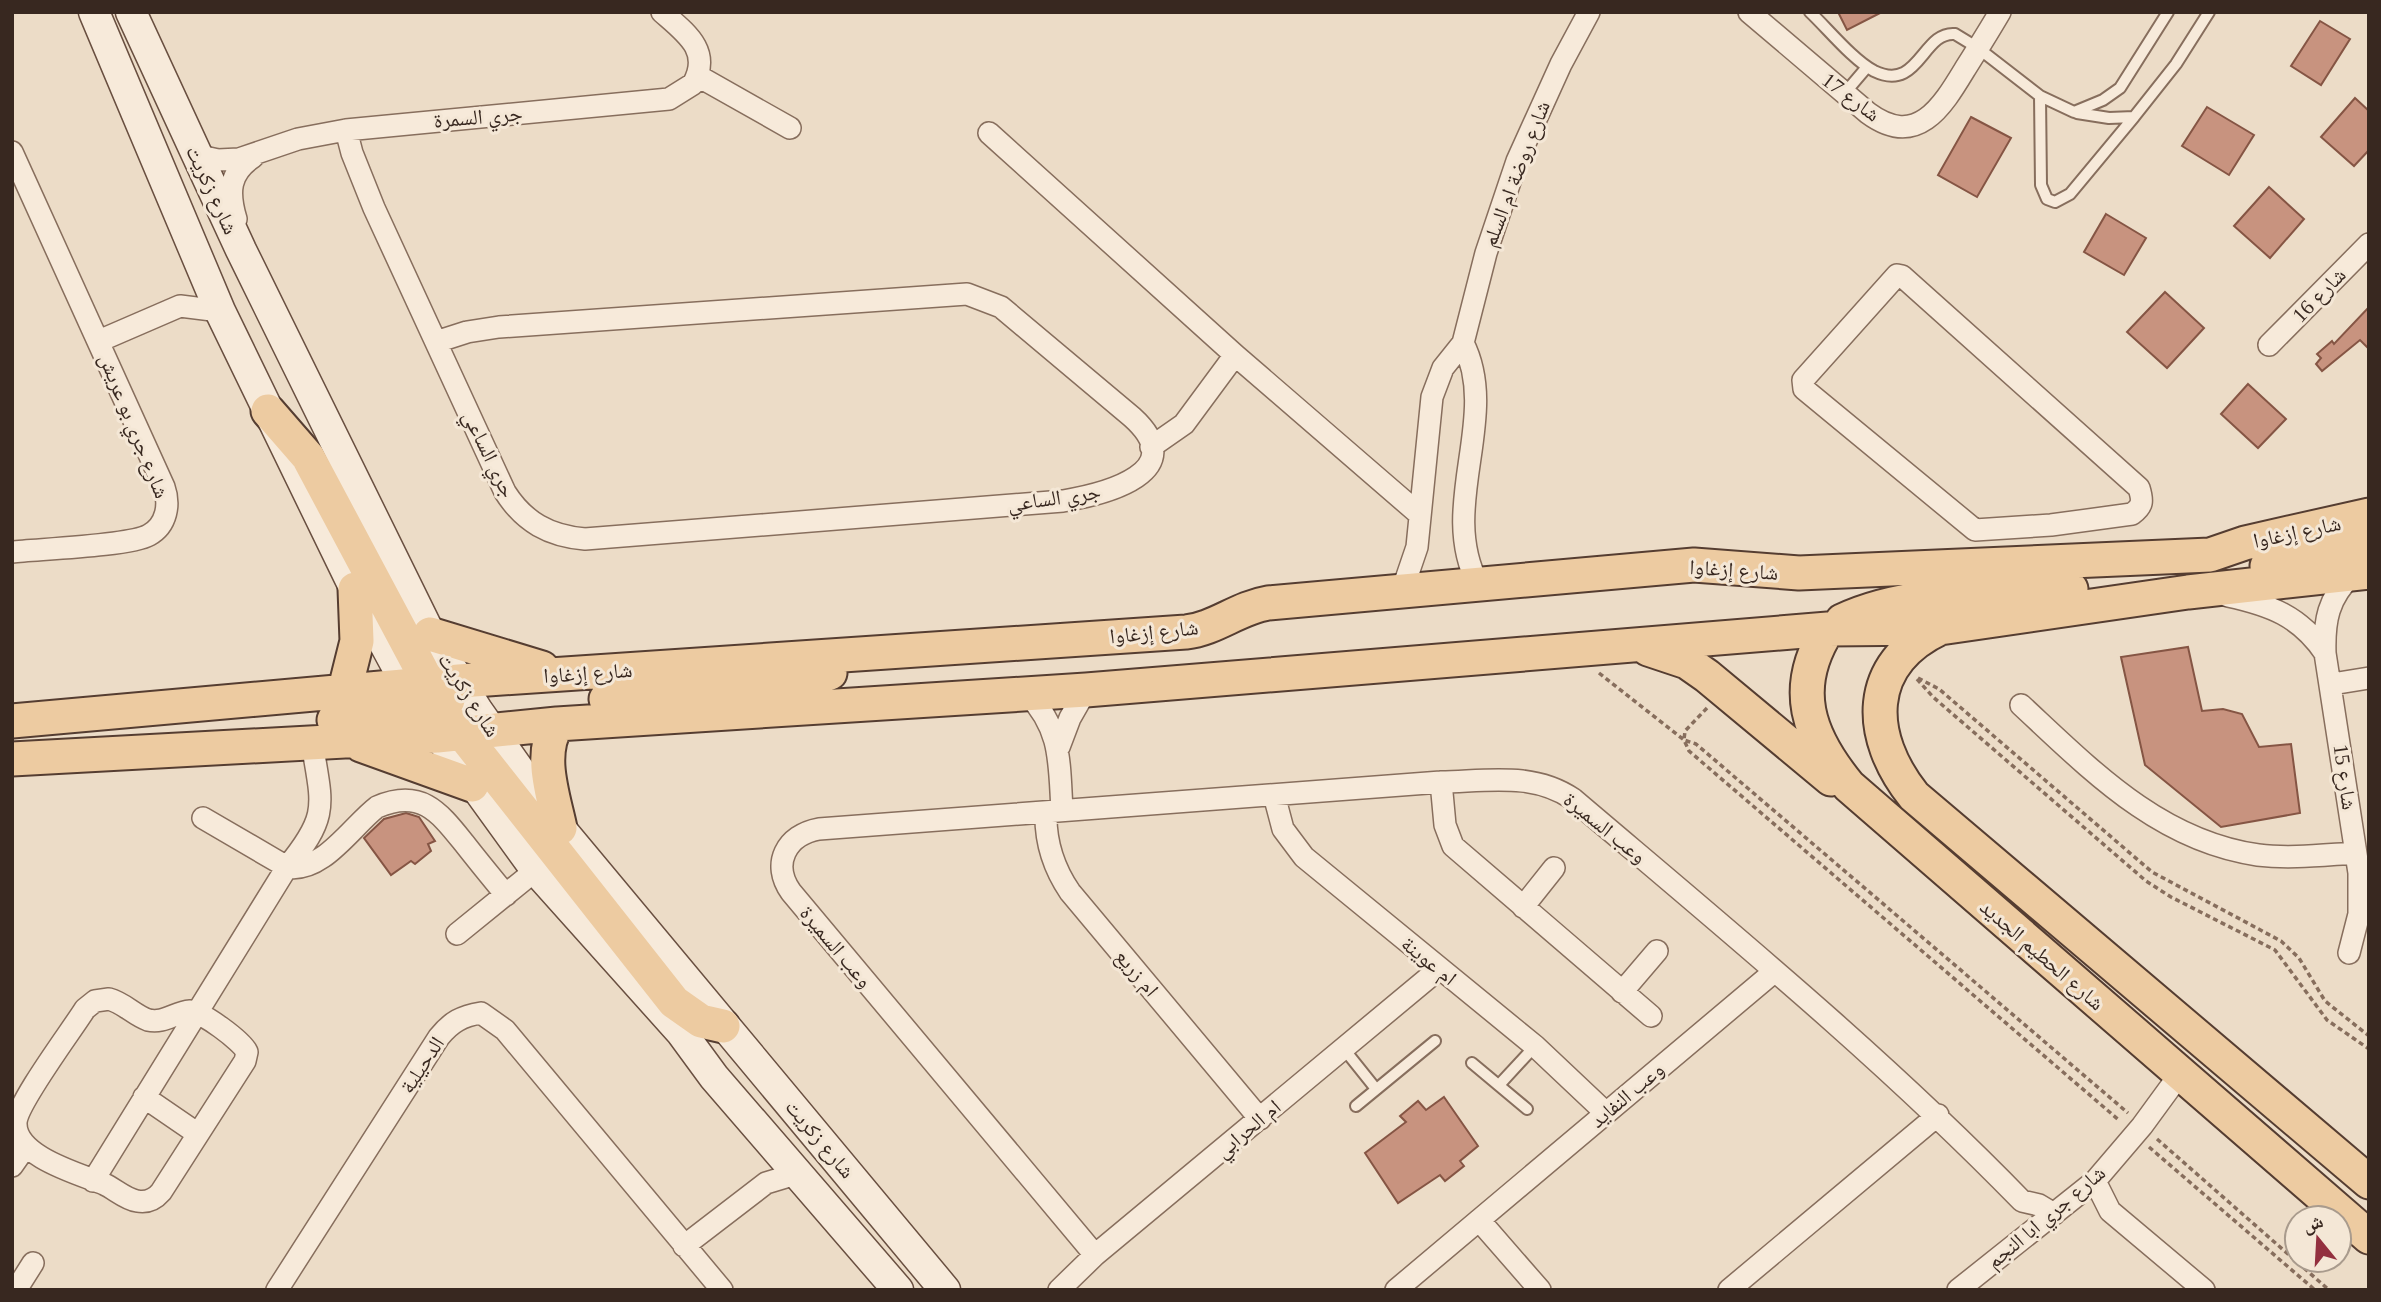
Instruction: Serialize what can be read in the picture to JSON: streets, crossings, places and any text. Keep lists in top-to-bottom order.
{
  "streets": {
    "main road": ["شارع زكريت", "شارع إزغاوا", "شارع الحطيم الجديد"],
    "street": [
      "شارع 17",
      "جري السمرة",
      "شارع روضة ام السلم",
      "شارع 16",
      "شارع جري بو عريش",
      "جري الساعي",
      "شارع 15",
      "وعب السميرة",
      "ام عوينة",
      "ام زريع",
      "الدحيلية",
      "وعب النفايد",
      "ام الحرابي",
      "شارع جري ابا النجم"
    ]
  },
  "crossings": [
    ["جري السمرة", "شارع زكريت"],
    ["جري السمرة", "جري الساعي"],
    ["شارع روضة ام السلم", "شارع إزغاوا"],
    ["شارع زكريت", "شارع إزغاوا"],
    ["شارع إزغاوا", "شارع 15"],
    ["شارع إزغاوا", "شارع الحطيم الجديد"],
    ["وعب السميرة", "ام عوينة"],
    ["وعب السميرة", "ام زريع"],
    ["وعب السميرة", "وعب النفايد"],
    ["وعب السميرة", "ام الحرابي"],
    ["وعب السميرة", "شارع جري ابا النجم"],
    ["شارع الحطيم الجديد", "شارع جري ابا النجم"],
    ["ام عوينة", "وعب النفايد"],
    ["ام عوينة", "ام الحرابي"],
    ["ام زريع", "ام الحرابي"]
  ],
  "north": "top"
}
